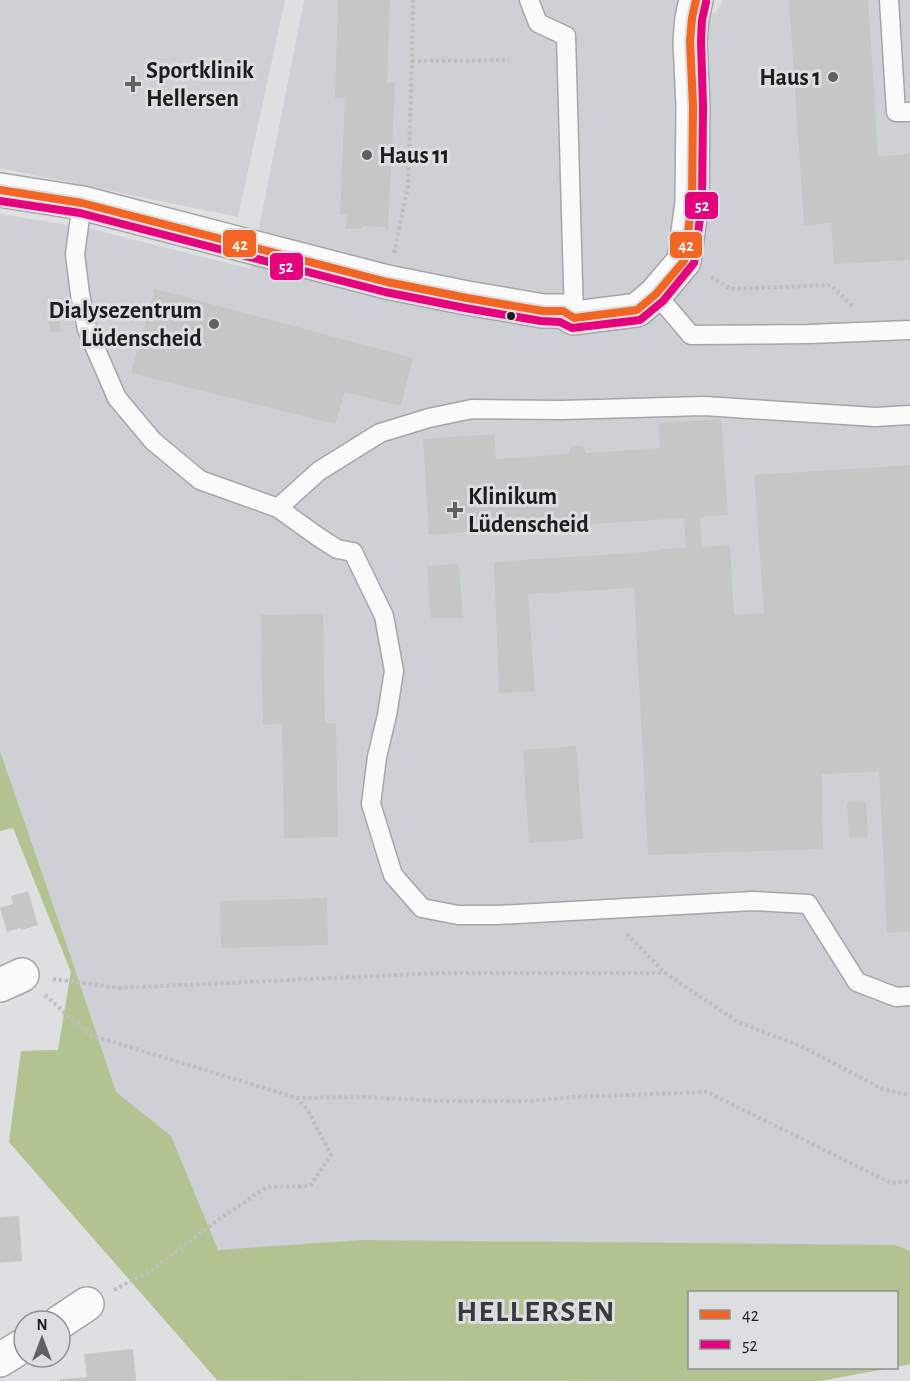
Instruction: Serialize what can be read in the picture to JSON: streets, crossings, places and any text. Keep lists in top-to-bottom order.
{
  "districts": ["HELLERSEN"],
  "places": {
    "other": ["Haus 1", "Haus 11", "Dialysezentrum Lüdenscheid"],
    "health": ["Sportklinik Hellersen", "Klinikum Lüdenscheid"]
  },
  "lines": ["transit line 42", "transit line 52"],
  "legend": ["42", "52"],
  "north": "top"
}
